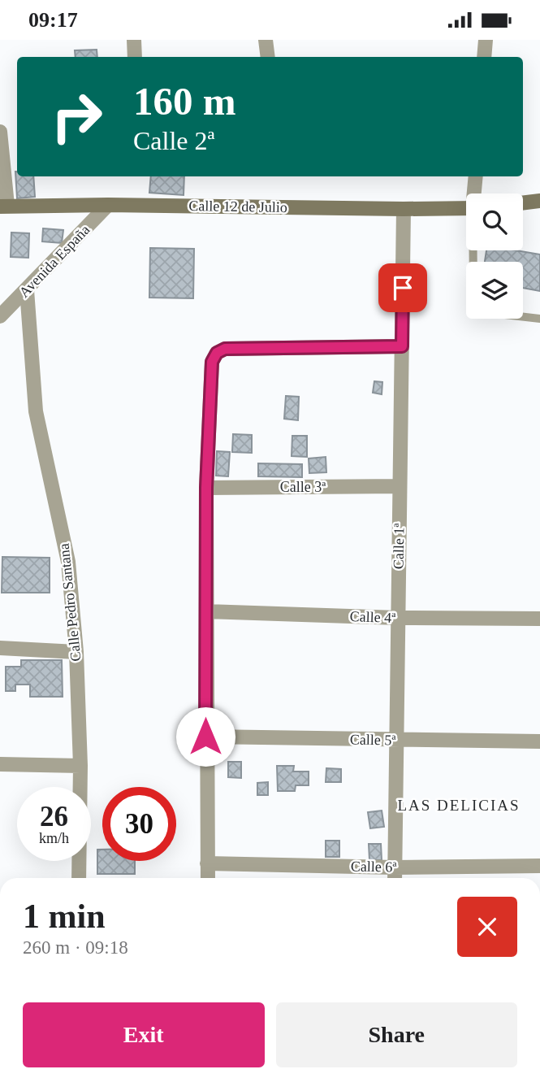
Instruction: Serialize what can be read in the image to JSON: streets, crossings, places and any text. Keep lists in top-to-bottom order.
{
  "streets": {
    "main road": ["Calle 12 de Julio"],
    "street": [
      "Avenida España",
      "Calle 3ª",
      "Calle 1ª",
      "Calle Pedro Santana",
      "Calle 4ª",
      "Calle 5ª",
      "Calle 6ª"
    ]
  },
  "crossings": [
    ["Calle 12 de Julio", "Avenida España"],
    ["Calle 12 de Julio", "Calle 1ª"],
    ["Avenida España", "Calle Pedro Santana"],
    ["Calle 3ª", "Calle 1ª"],
    ["Calle 1ª", "Calle 4ª"],
    ["Calle 1ª", "Calle 5ª"],
    ["Calle 1ª", "Calle 6ª"]
  ],
  "districts": ["LAS DELICIAS"],
  "page": {
    "status": "09:17",
    "turn": ["160 m", "Calle 2ª"],
    "speed": "26 km/h",
    "limit": "30",
    "heading": ["1 min", "260 m · 09:18"],
    "buttons": ["Exit", "Share"]
  }
}
